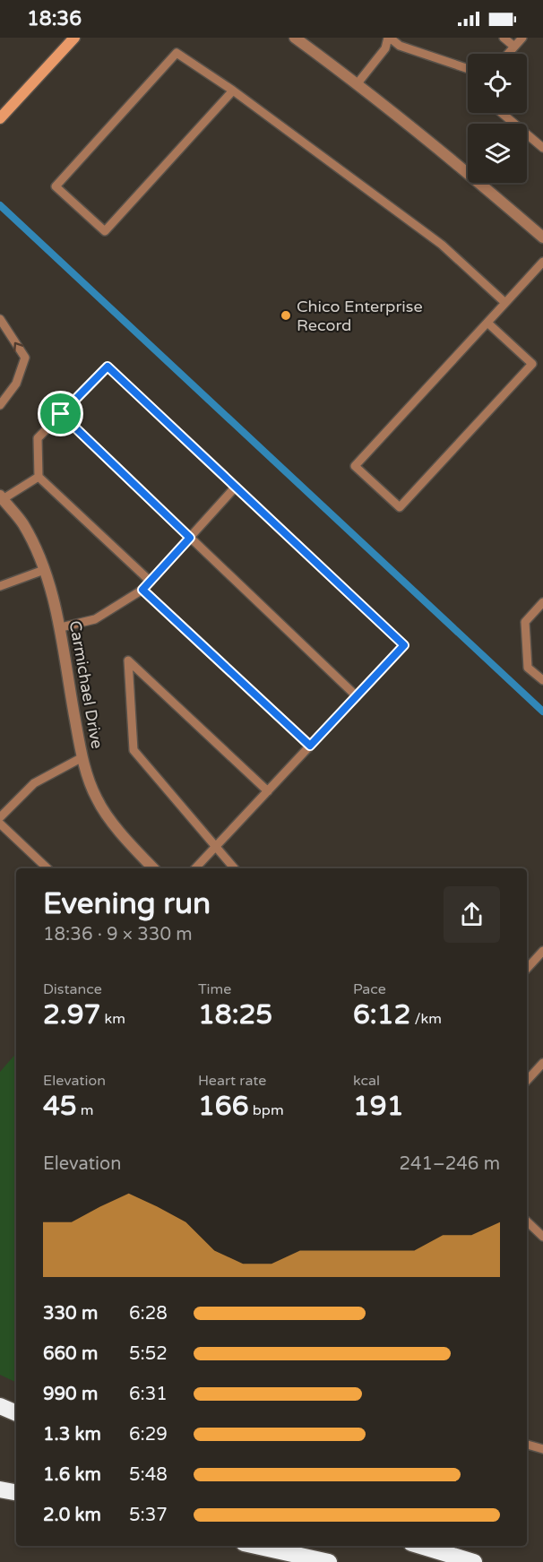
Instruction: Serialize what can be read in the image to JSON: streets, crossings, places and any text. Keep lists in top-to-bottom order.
{
  "streets": {
    "street": ["Carmichael Drive"]
  },
  "places": ["Chico Enterprise Record"],
  "page": {
    "status": "18:36",
    "heading": ["Evening run", "18:36 · 9 × 330 m"],
    "stats": [
      ["Distance", "2.97 km"],
      ["Time", "18:25"],
      ["Pace", "6:12 /km"],
      ["Elevation", "45 m"],
      ["Heart rate", "166 bpm"],
      ["kcal", "191"]
    ],
    "chart": ["Elevation", "241–246 m"],
    "list": [
      {
        "name": "330 m",
        "note": "6:28"
      },
      {
        "name": "660 m",
        "note": "5:52"
      },
      {
        "name": "990 m",
        "note": "6:31"
      },
      {
        "name": "1.3 km",
        "note": "6:29"
      },
      {
        "name": "1.6 km",
        "note": "5:48"
      },
      {
        "name": "2.0 km",
        "note": "5:37"
      }
    ]
  }
}
